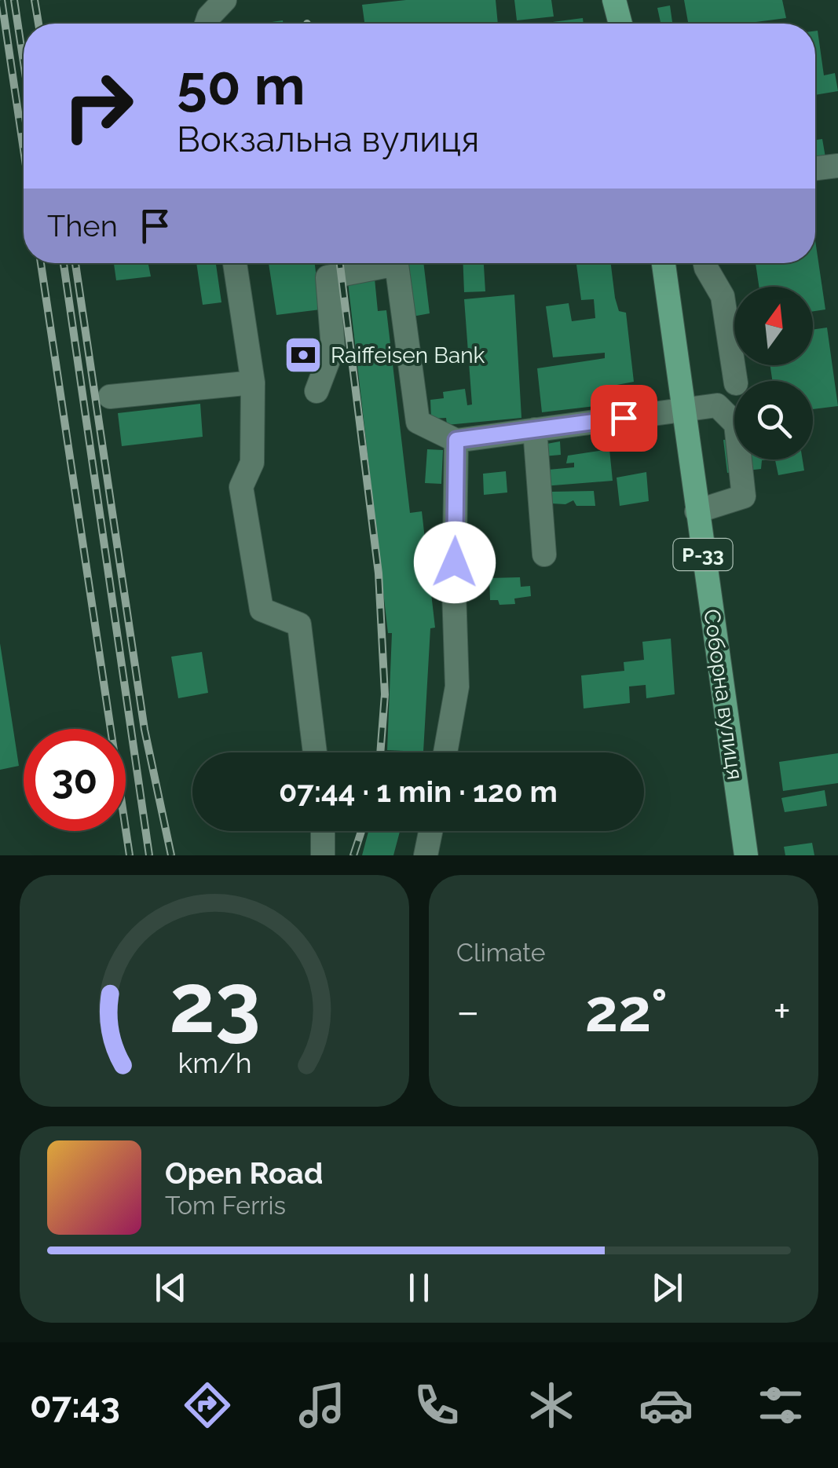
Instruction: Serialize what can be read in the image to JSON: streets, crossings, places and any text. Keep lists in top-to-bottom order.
{
  "streets": {
    "main road": ["Р-33", "Соборна вулиця"]
  },
  "places": {
    "bank": ["Raiffeisen Bank"]
  },
  "north": "top",
  "page": {
    "turn": ["50 m", "Вокзальна вулиця"],
    "then": "Then",
    "limit": "30",
    "trip": "07:44 · 1 min · 120 m",
    "tile": "Climate",
    "heat": ["−", "22°", "+"],
    "song": ["Open Road", "Tom Ferris"],
    "tabs": "07:43",
    "gauge": ["23", "km/h"]
  }
}
